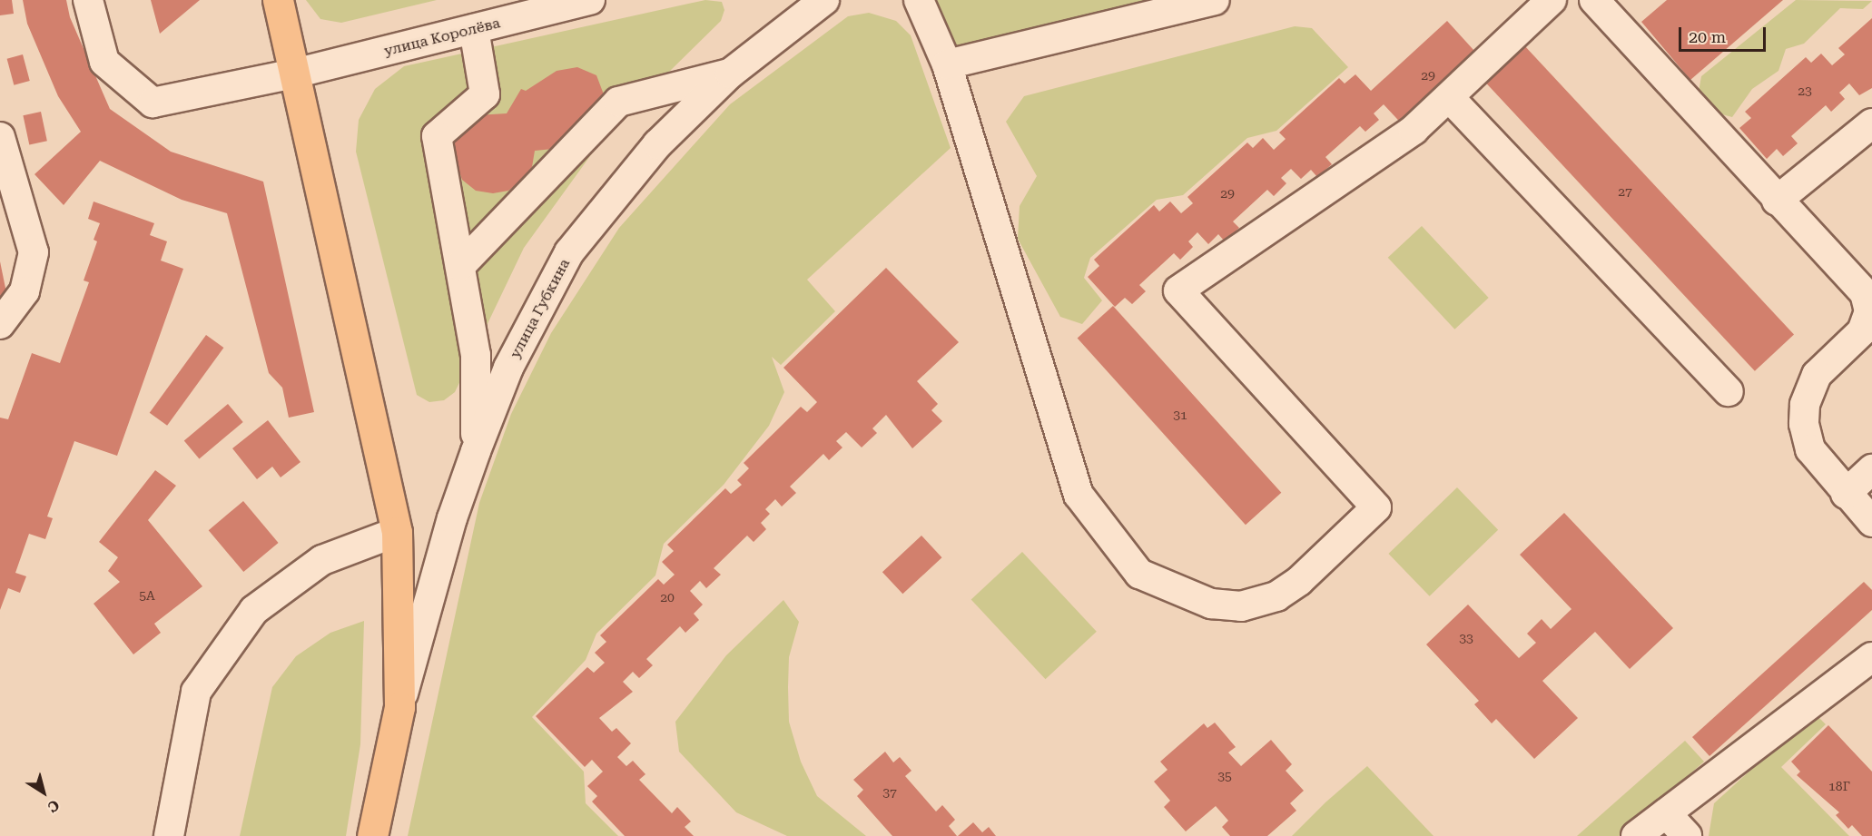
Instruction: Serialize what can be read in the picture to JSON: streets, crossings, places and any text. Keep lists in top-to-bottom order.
{
  "streets": {
    "main road": ["улица Губкина"],
    "street": ["улица Королёва"]
  },
  "crossings": [
    ["улица Королёва", "улица Губкина"]
  ],
  "house_numbers": [
    "29",
    "23",
    "27",
    "29",
    "31",
    "5А",
    "20",
    "33",
    "35",
    "18Г",
    "37"
  ],
  "scale_bar": "20 m",
  "north": "bottom right"
}
